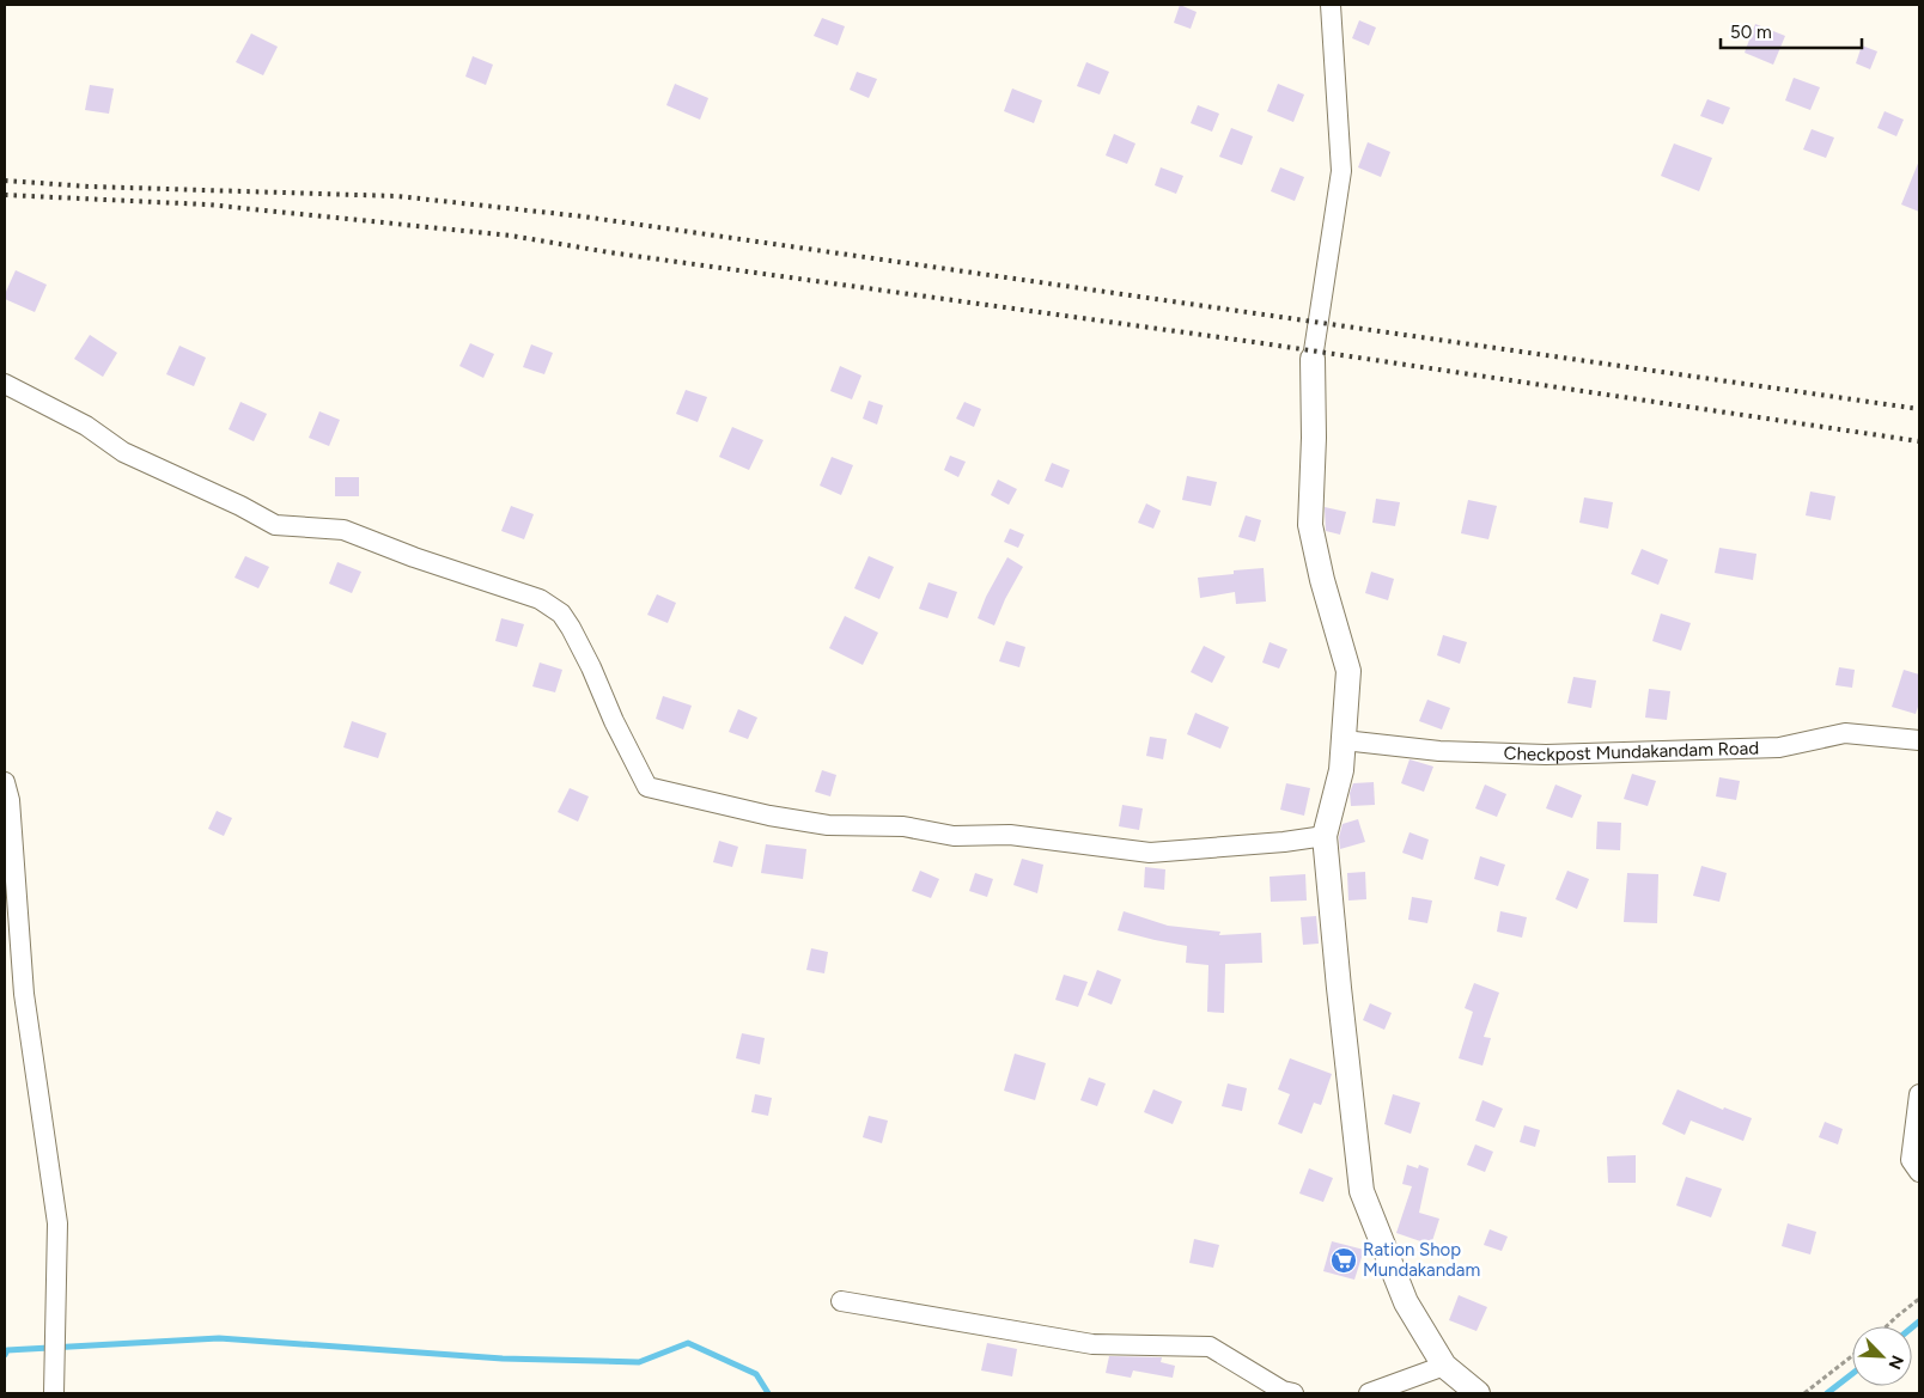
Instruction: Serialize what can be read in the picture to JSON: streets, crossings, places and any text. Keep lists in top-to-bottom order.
{
  "streets": {
    "street": ["Checkpost Mundakandam Road"]
  },
  "places": {
    "supermarket": ["Ration Shop Mundakandam"]
  },
  "scale_bar": "50 m",
  "north": "bottom right"
}
